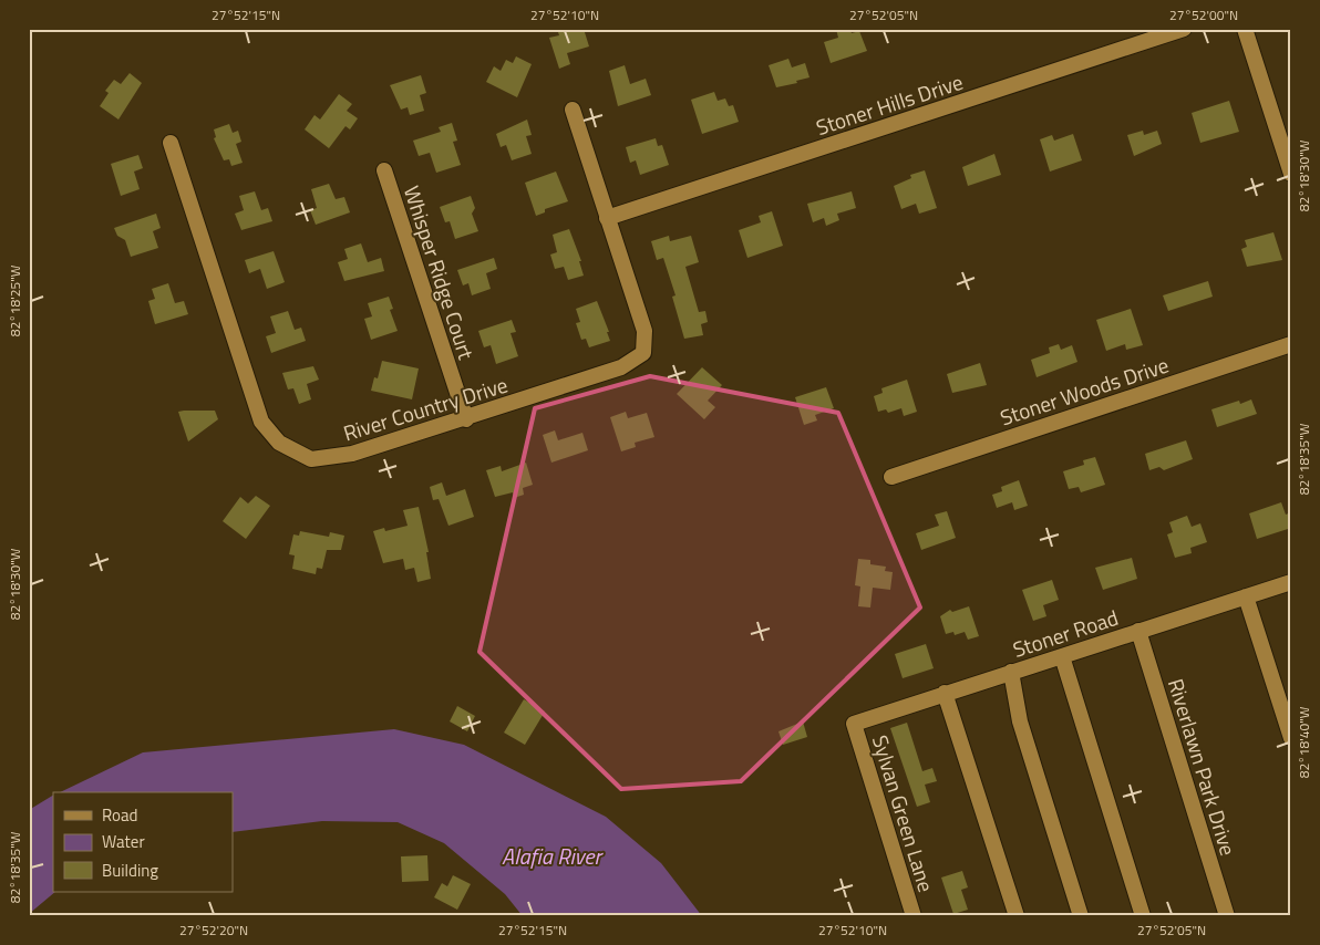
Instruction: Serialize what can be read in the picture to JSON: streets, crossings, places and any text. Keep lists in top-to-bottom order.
{
  "streets": {
    "street": [
      "Stoner Hills Drive",
      "Whisper Ridge Court",
      "Stoner Woods Drive",
      "River Country Drive",
      "Stoner Road",
      "Riverlawn Park Drive",
      "Sylvan Green Lane"
    ]
  },
  "crossings": [
    ["Stoner Hills Drive", "River Country Drive"],
    ["Whisper Ridge Court", "River Country Drive"],
    ["Stoner Road", "Riverlawn Park Drive"],
    ["Stoner Road", "Sylvan Green Lane"]
  ],
  "water": ["Alafia River"],
  "legend": ["Road", "Water", "Building"],
  "coordinates": [
    "27°52'15\"N",
    "27°52'10\"N",
    "27°52'05\"N",
    "27°52'00\"N",
    "82°18'30\"W",
    "82°18'25\"W",
    "82°18'35\"W",
    "82°18'40\"W",
    "27°52'20\"N"
  ]
}
